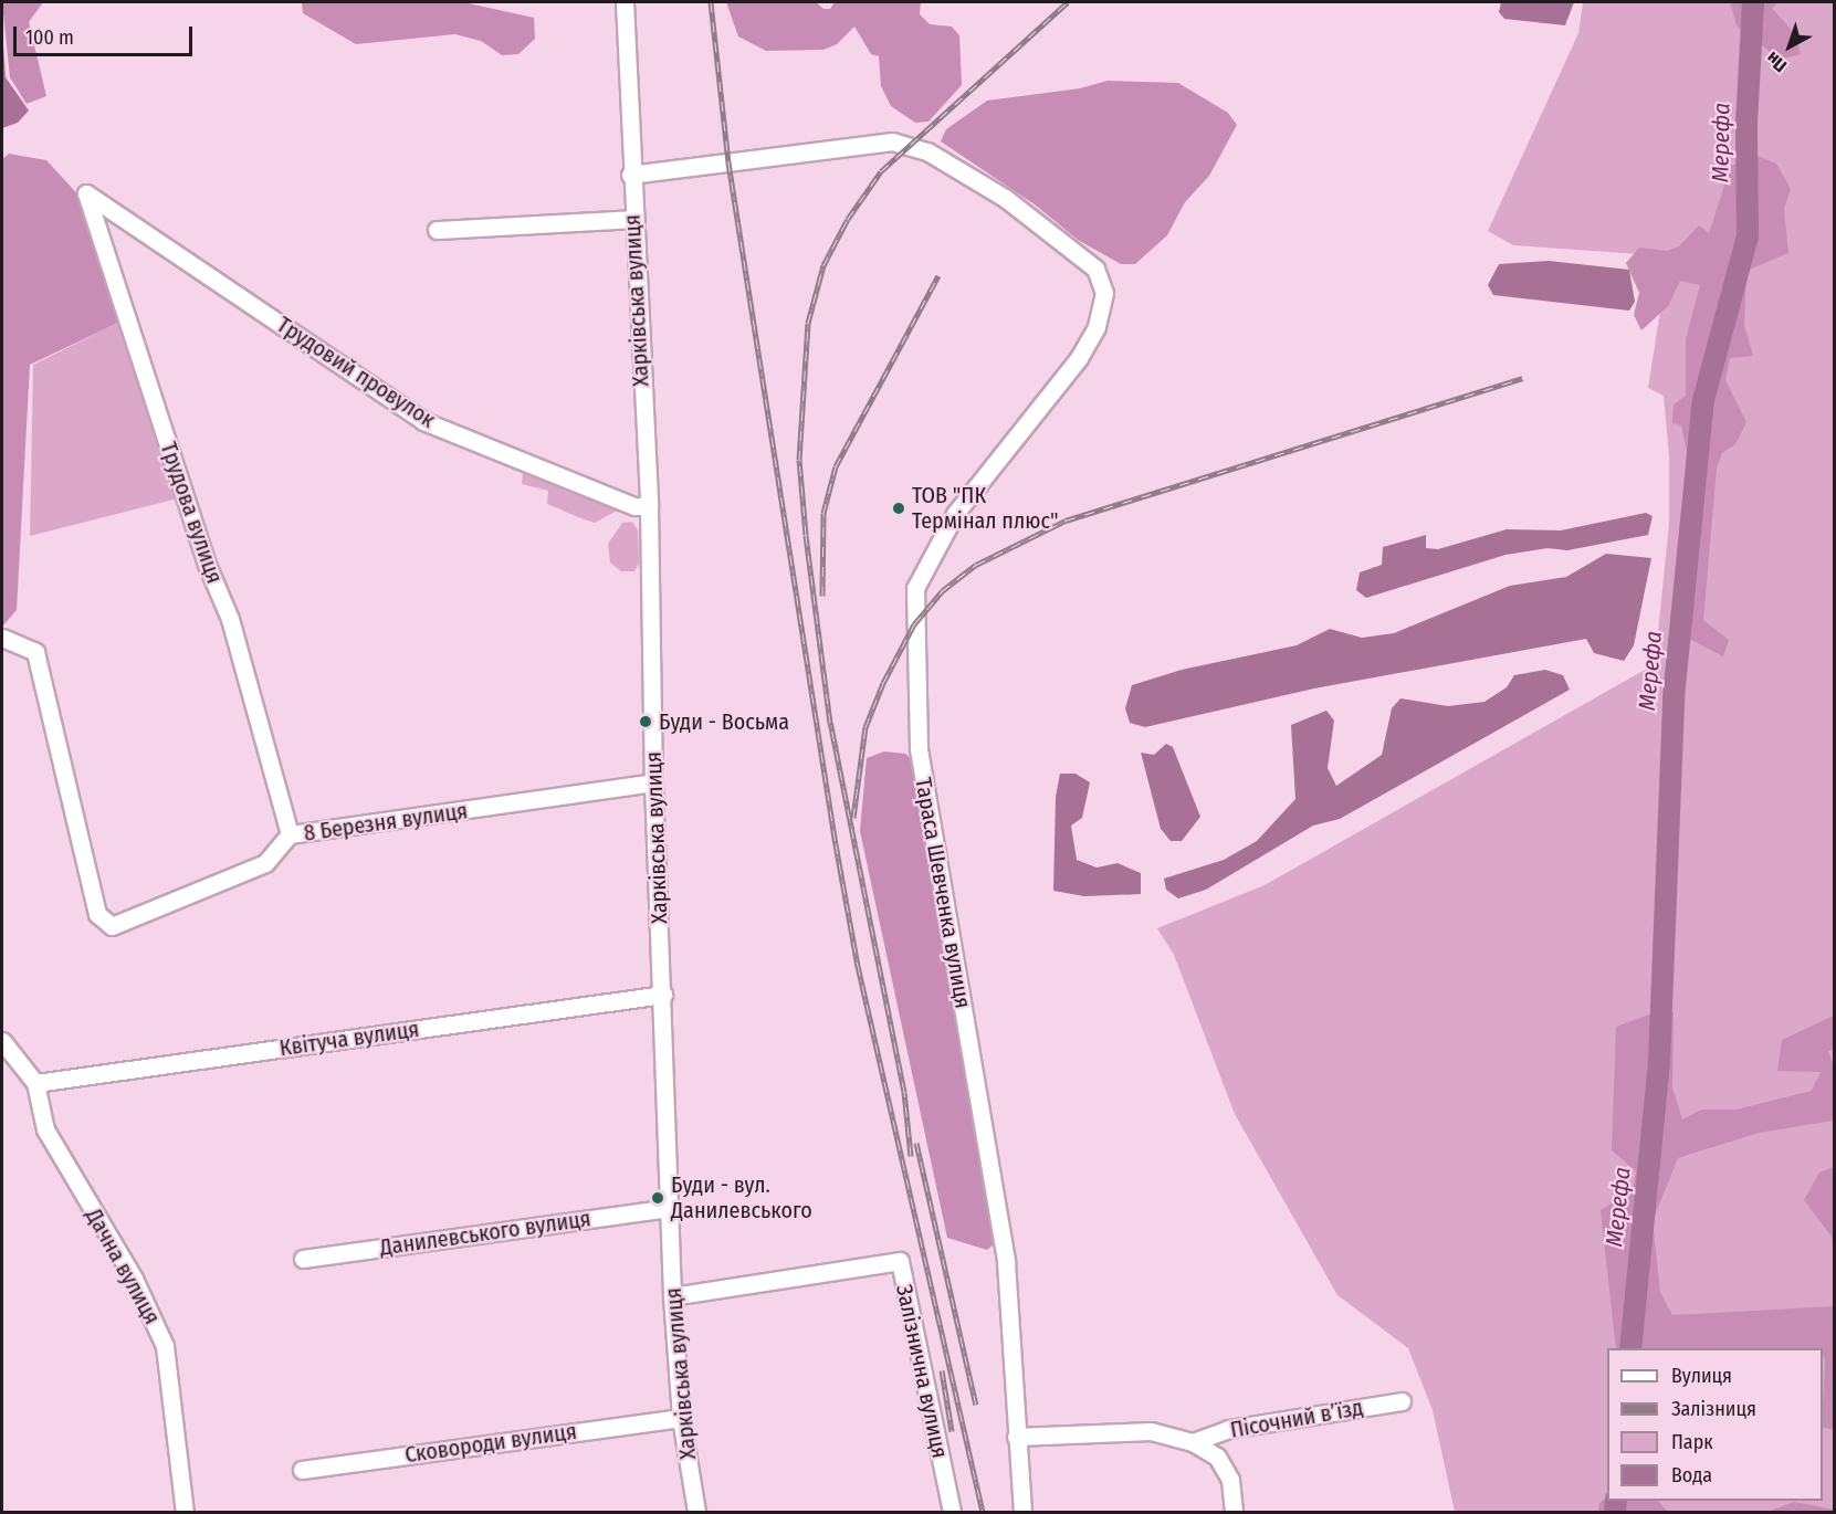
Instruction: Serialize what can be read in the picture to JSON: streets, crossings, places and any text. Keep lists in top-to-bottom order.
{
  "streets": {
    "street": [
      "Харківська вулиця",
      "Трудовий провулок",
      "Трудова вулиця",
      "8 Березня вулиця",
      "Тараса Шевченка вулиця",
      "Квітуча вулиця",
      "Данилевського вулиця",
      "Дачна вулиця",
      "Залізнична вулиця",
      "Пісочний в’їзд",
      "Сковороди вулиця"
    ]
  },
  "crossings": [
    ["Харківська вулиця", "Трудовий провулок"],
    ["Харківська вулиця", "8 Березня вулиця"],
    ["Харківська вулиця", "Тараса Шевченка вулиця"],
    ["Харківська вулиця", "Квітуча вулиця"],
    ["Харківська вулиця", "Данилевського вулиця"],
    ["Харківська вулиця", "Залізнична вулиця"],
    ["Харківська вулиця", "Сковороди вулиця"],
    ["Трудовий провулок", "Трудова вулиця"],
    ["Трудова вулиця", "8 Березня вулиця"],
    ["Квітуча вулиця", "Дачна вулиця"]
  ],
  "water": ["Мерефа"],
  "places": ["ТОВ \"ПК Термінал плюс\"", "Буди - Восьма", "Буди - вул. Данилевського"],
  "legend": [
    "Вулиця",
    "Залізниця",
    "Парк",
    "Вода"
  ],
  "scale_bar": "100 m",
  "north": "bottom left"
}
